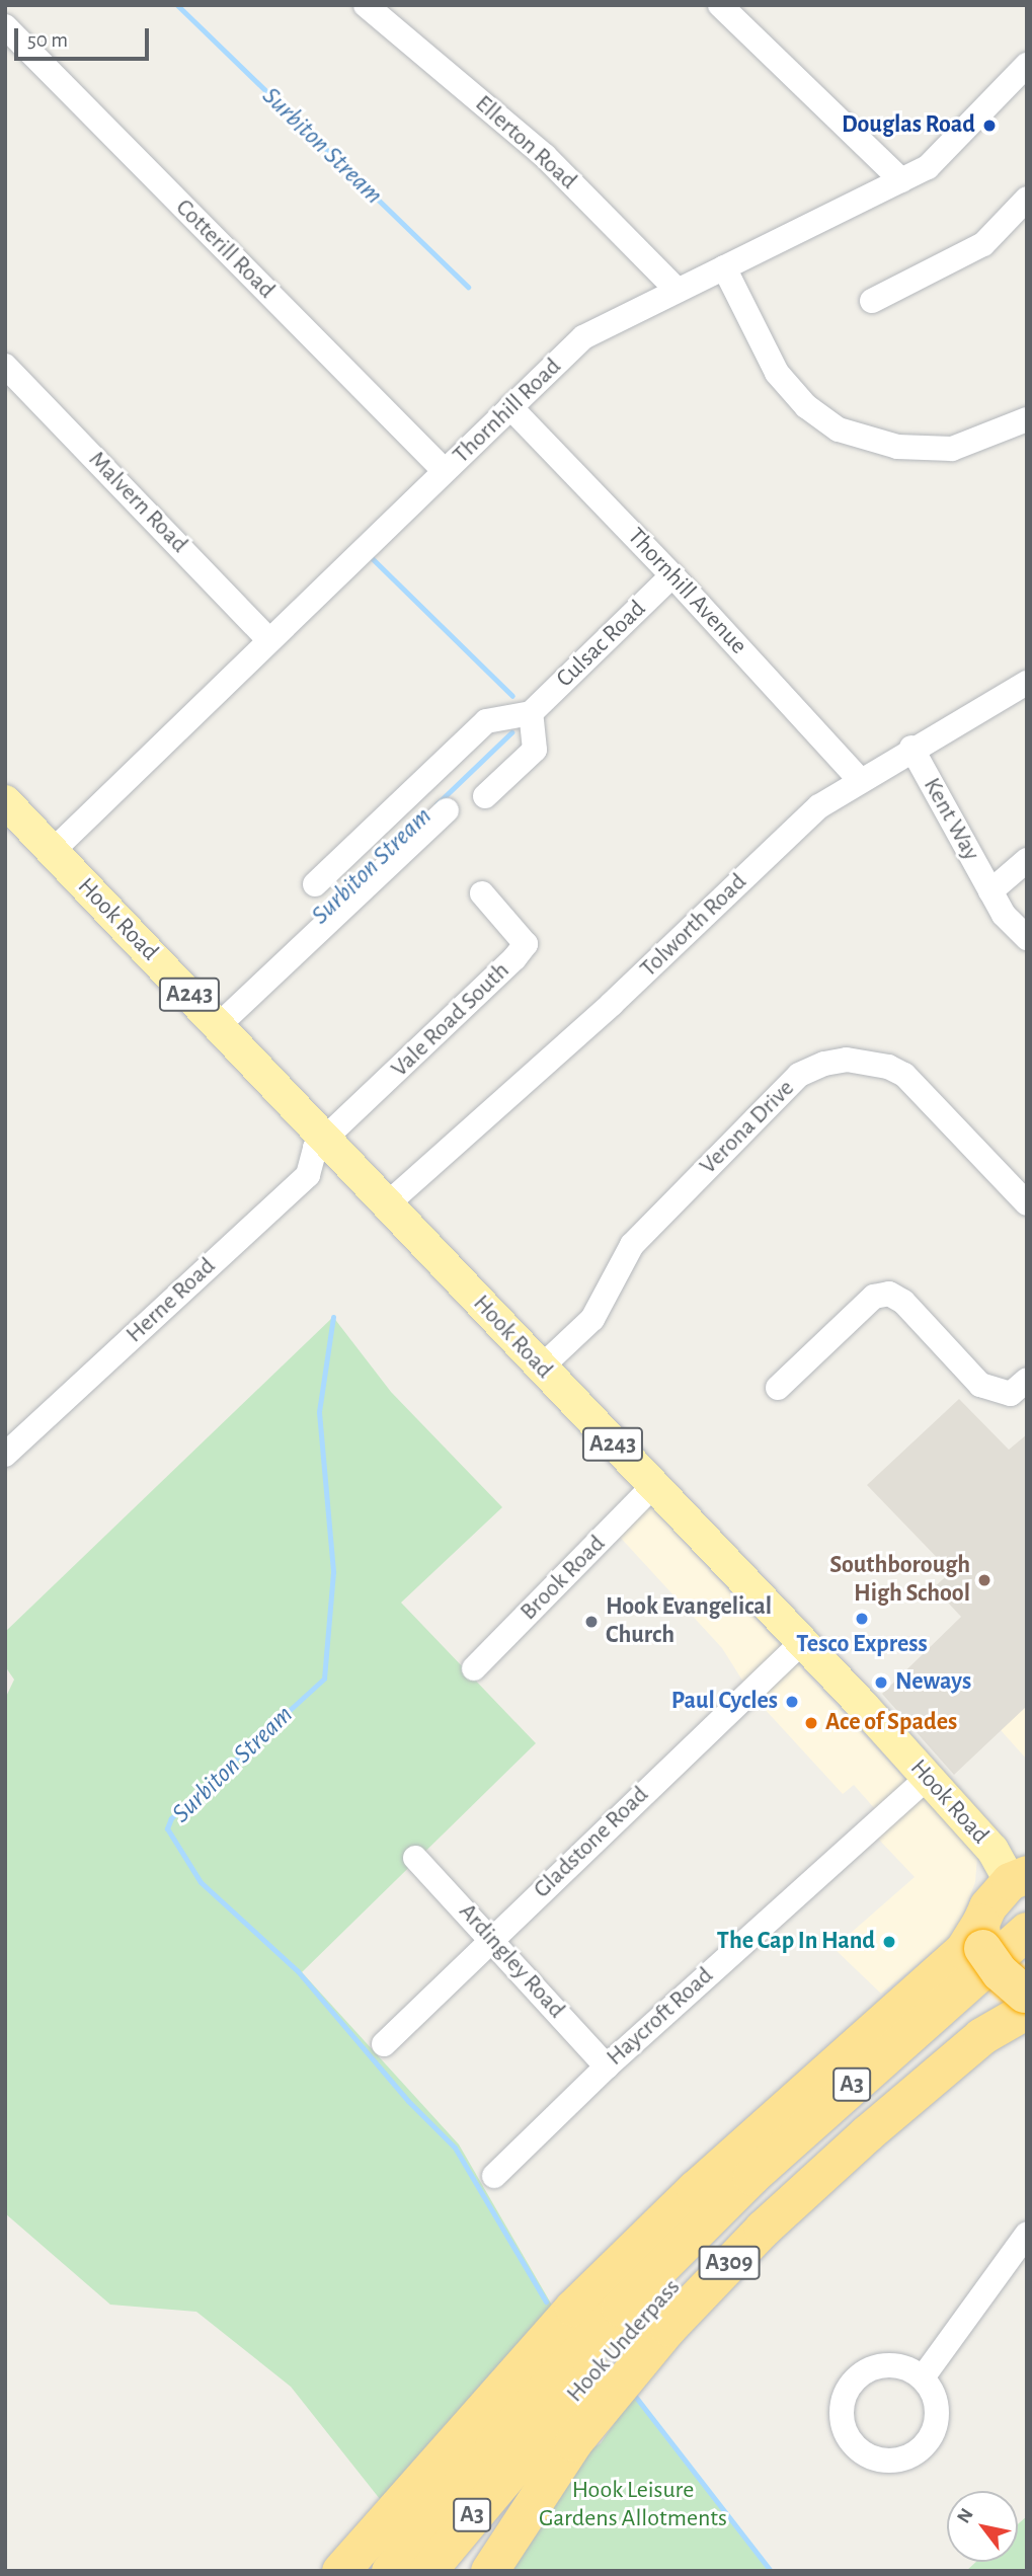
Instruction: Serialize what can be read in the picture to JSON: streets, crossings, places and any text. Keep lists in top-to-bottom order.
{
  "streets": {
    "highway": [
      "A243",
      "A3",
      "A309",
      "Hook Underpass"
    ],
    "main road": ["Hook Road"],
    "street": [
      "Ellerton Road",
      "Cotterill Road",
      "Thornhill Road",
      "Malvern Road",
      "Thornhill Avenue",
      "Culsac Road",
      "Kent Way",
      "Tolworth Road",
      "Vale Road South",
      "Verona Drive",
      "Herne Road",
      "Brook Road",
      "Gladstone Road",
      "Ardingley Road",
      "Haycroft Road"
    ]
  },
  "crossings": [
    ["Ellerton Road", "Thornhill Road"],
    ["Cotterill Road", "Thornhill Road"],
    ["Thornhill Road", "Malvern Road"],
    ["Thornhill Road", "Thornhill Avenue"],
    ["Thornhill Road", "Hook Road"],
    ["Thornhill Avenue", "Culsac Road"],
    ["Thornhill Avenue", "Tolworth Road"],
    ["Kent Way", "Tolworth Road"],
    ["Hook Road", "Tolworth Road"],
    ["Hook Road", "A243"],
    ["Hook Road", "Vale Road South"],
    ["Hook Road", "Verona Drive"],
    ["Hook Road", "Herne Road"],
    ["Hook Road", "Brook Road"],
    ["Hook Road", "Gladstone Road"],
    ["Hook Road", "Haycroft Road"],
    ["Vale Road South", "Herne Road"],
    ["Gladstone Road", "Ardingley Road"],
    ["Ardingley Road", "Haycroft Road"],
    ["A3", "Hook Underpass"],
    ["A309", "Hook Underpass"]
  ],
  "water": ["Surbiton Stream"],
  "parks": ["Hook Leisure Gardens Allotments"],
  "places": [
    "Douglas Road",
    "Southborough High School",
    "Tesco Express",
    "Hook Evangelical Church",
    "Neways",
    "Paul Cycles",
    "Ace of Spades",
    "The Cap In Hand"
  ],
  "scale_bar": "50 m",
  "north": "top left"
}
